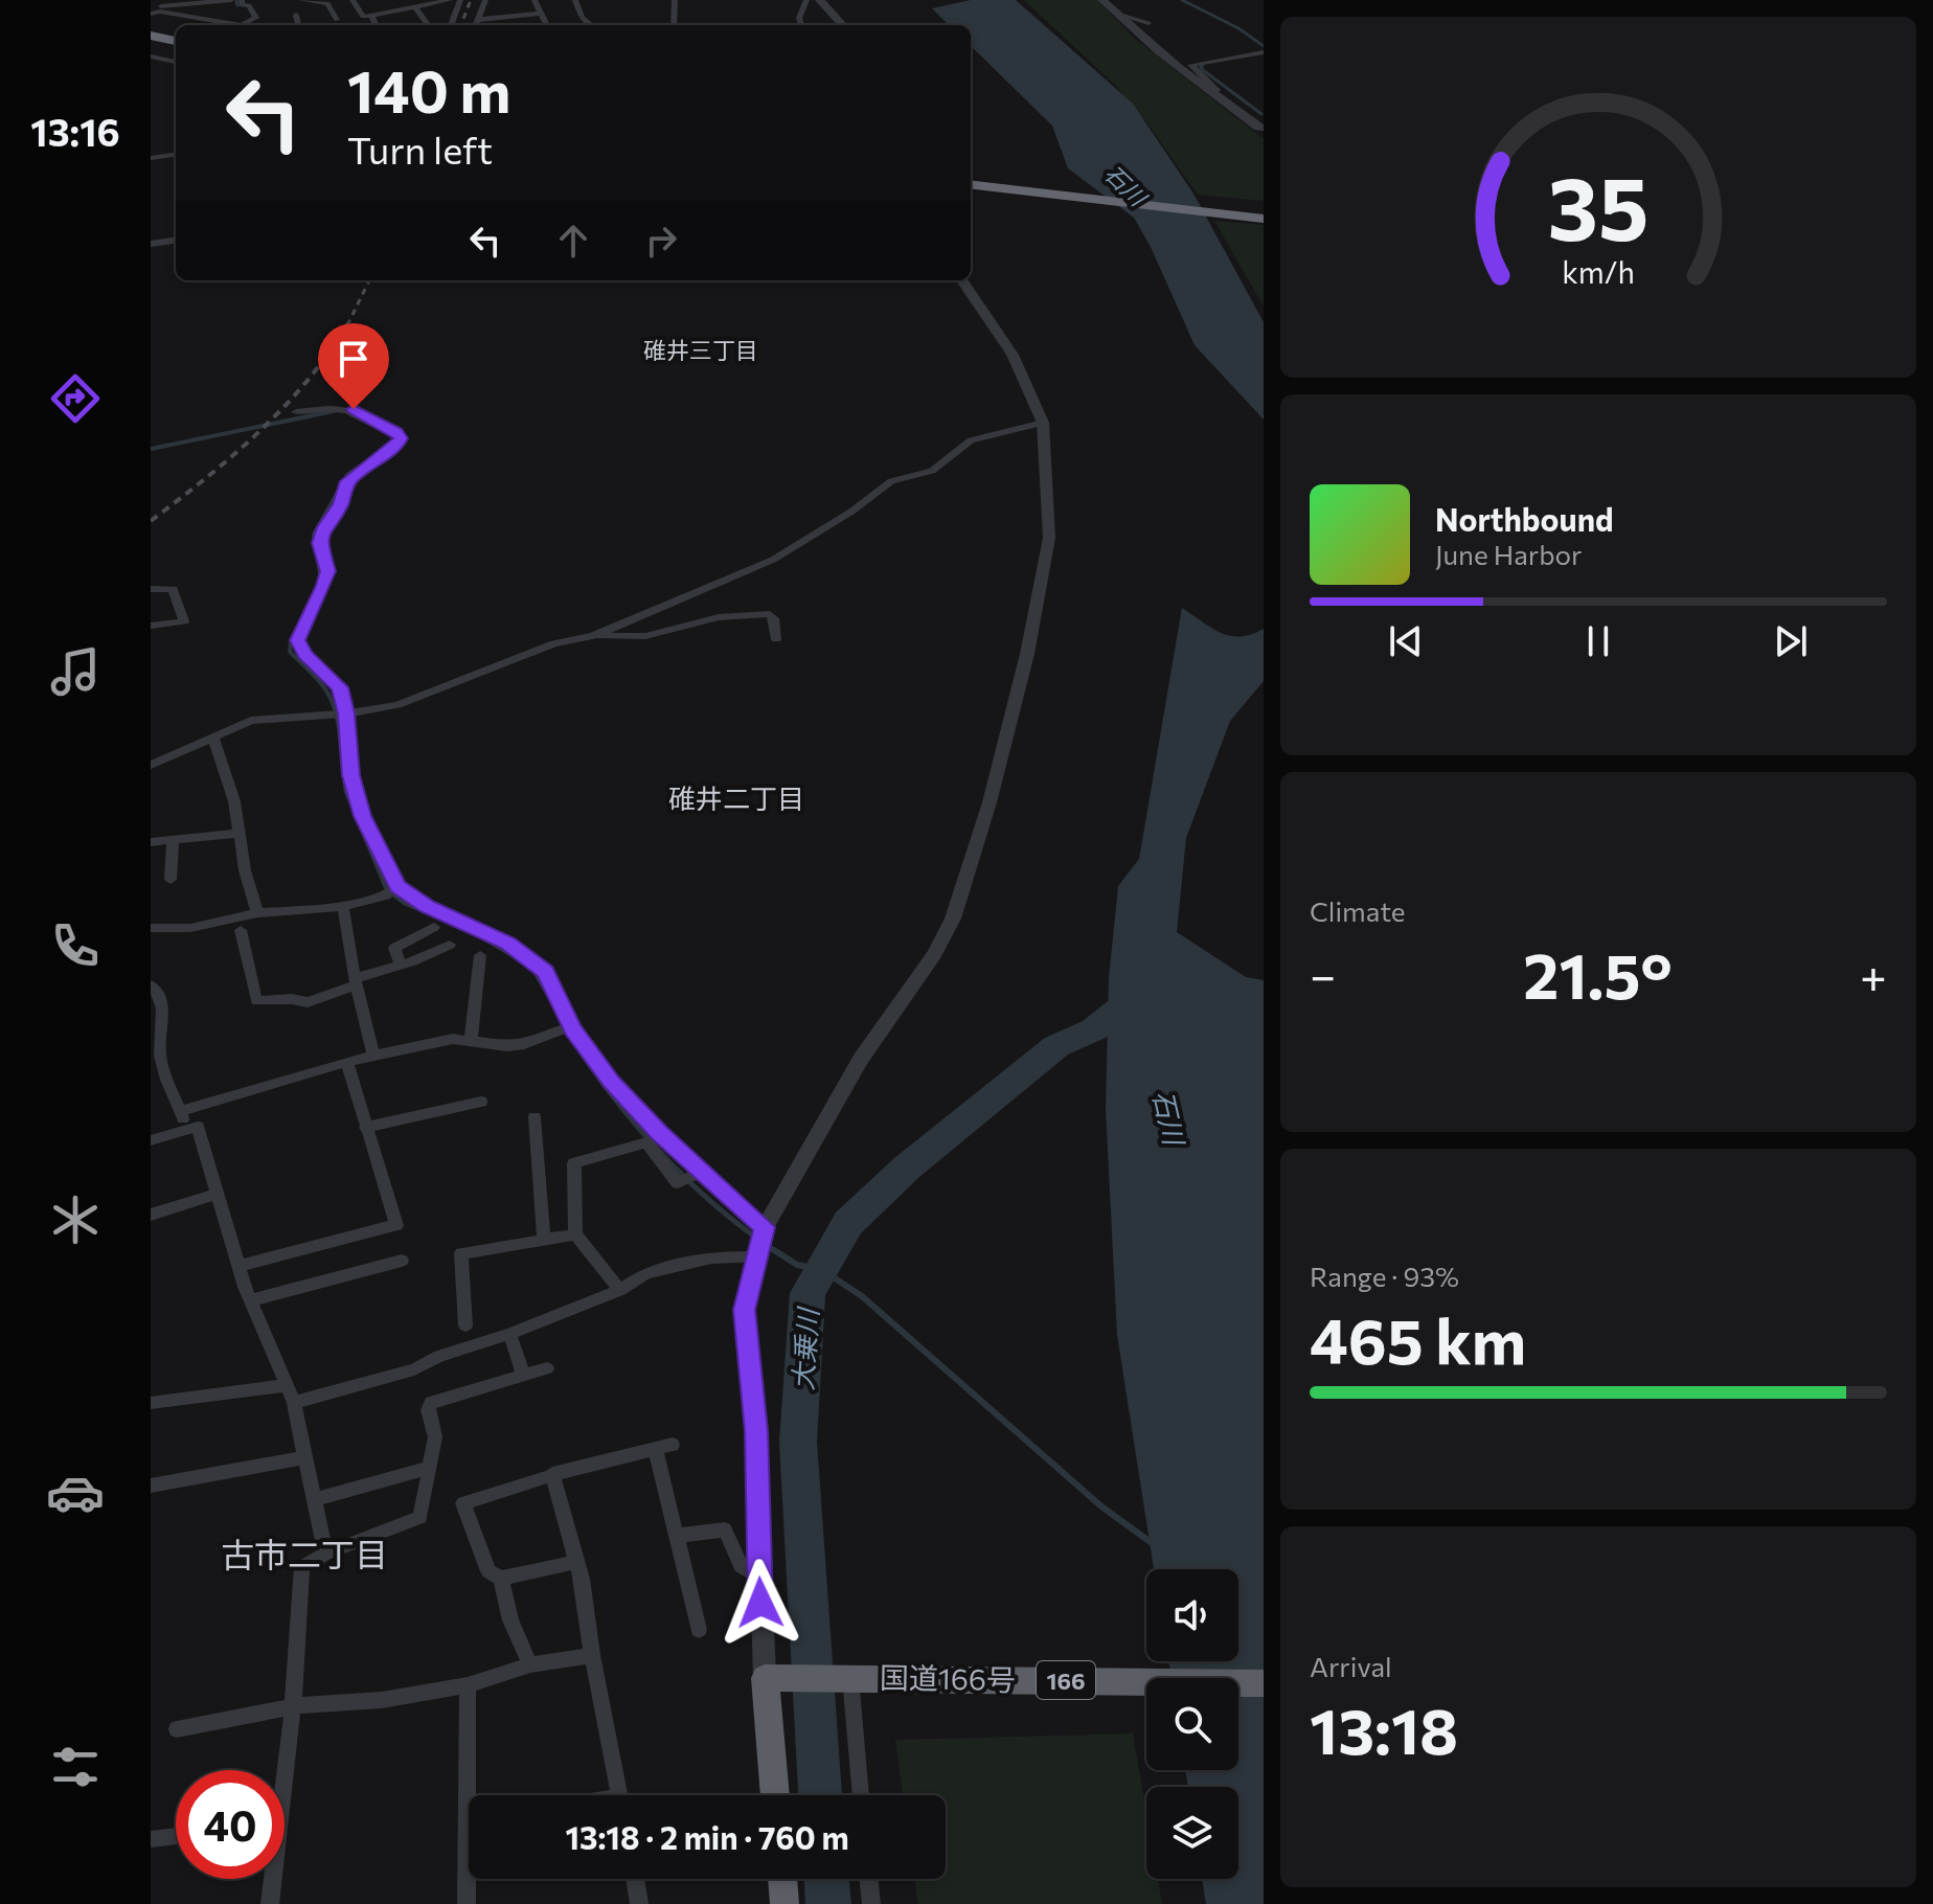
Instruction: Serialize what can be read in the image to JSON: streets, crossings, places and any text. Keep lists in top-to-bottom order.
{
  "streets": {
    "highway": ["国道166号", "166"]
  },
  "districts": ["碓井三丁目", "碓井二丁目", "古市二丁目"],
  "water": ["石川", "大乗川"],
  "page": {
    "tabs": "13:16",
    "turn": ["140 m", "Turn left"],
    "song": ["Northbound", "June Harbor"],
    "tile": [
      "Climate",
      ["Range · 93%", "465 km"],
      ["Arrival", "13:18"]
    ],
    "heat": ["−", "21.5°", "+"],
    "limit": "40",
    "trip": "13:18 · 2 min · 760 m",
    "gauge": ["35", "km/h"]
  }
}
